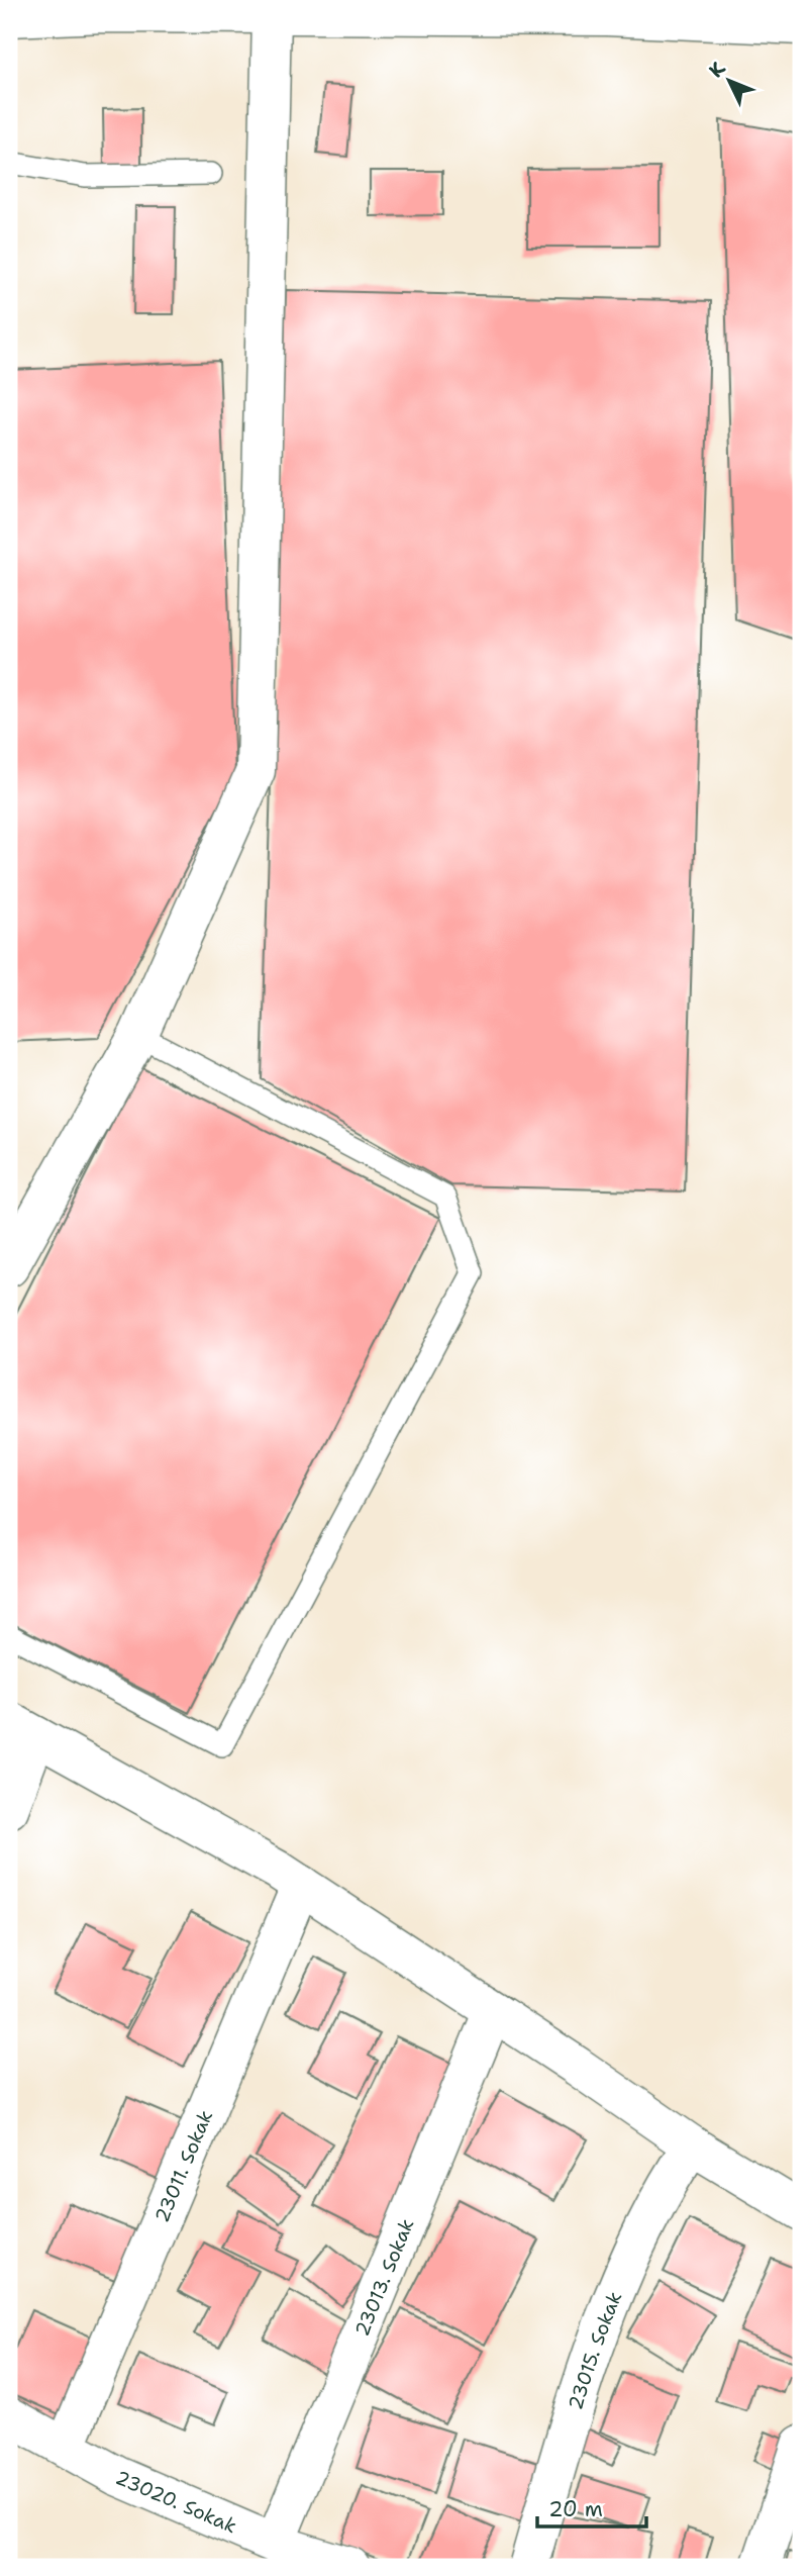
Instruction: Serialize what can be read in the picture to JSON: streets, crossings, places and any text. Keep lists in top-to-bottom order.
{
  "streets": {
    "street": [
      "23011. Sokak",
      "23013. Sokak",
      "23015. Sokak",
      "23020. Sokak"
    ]
  },
  "crossings": [
    ["23011. Sokak", "23020. Sokak"],
    ["23013. Sokak", "23020. Sokak"]
  ],
  "scale_bar": "20 m",
  "north": "top left"
}
